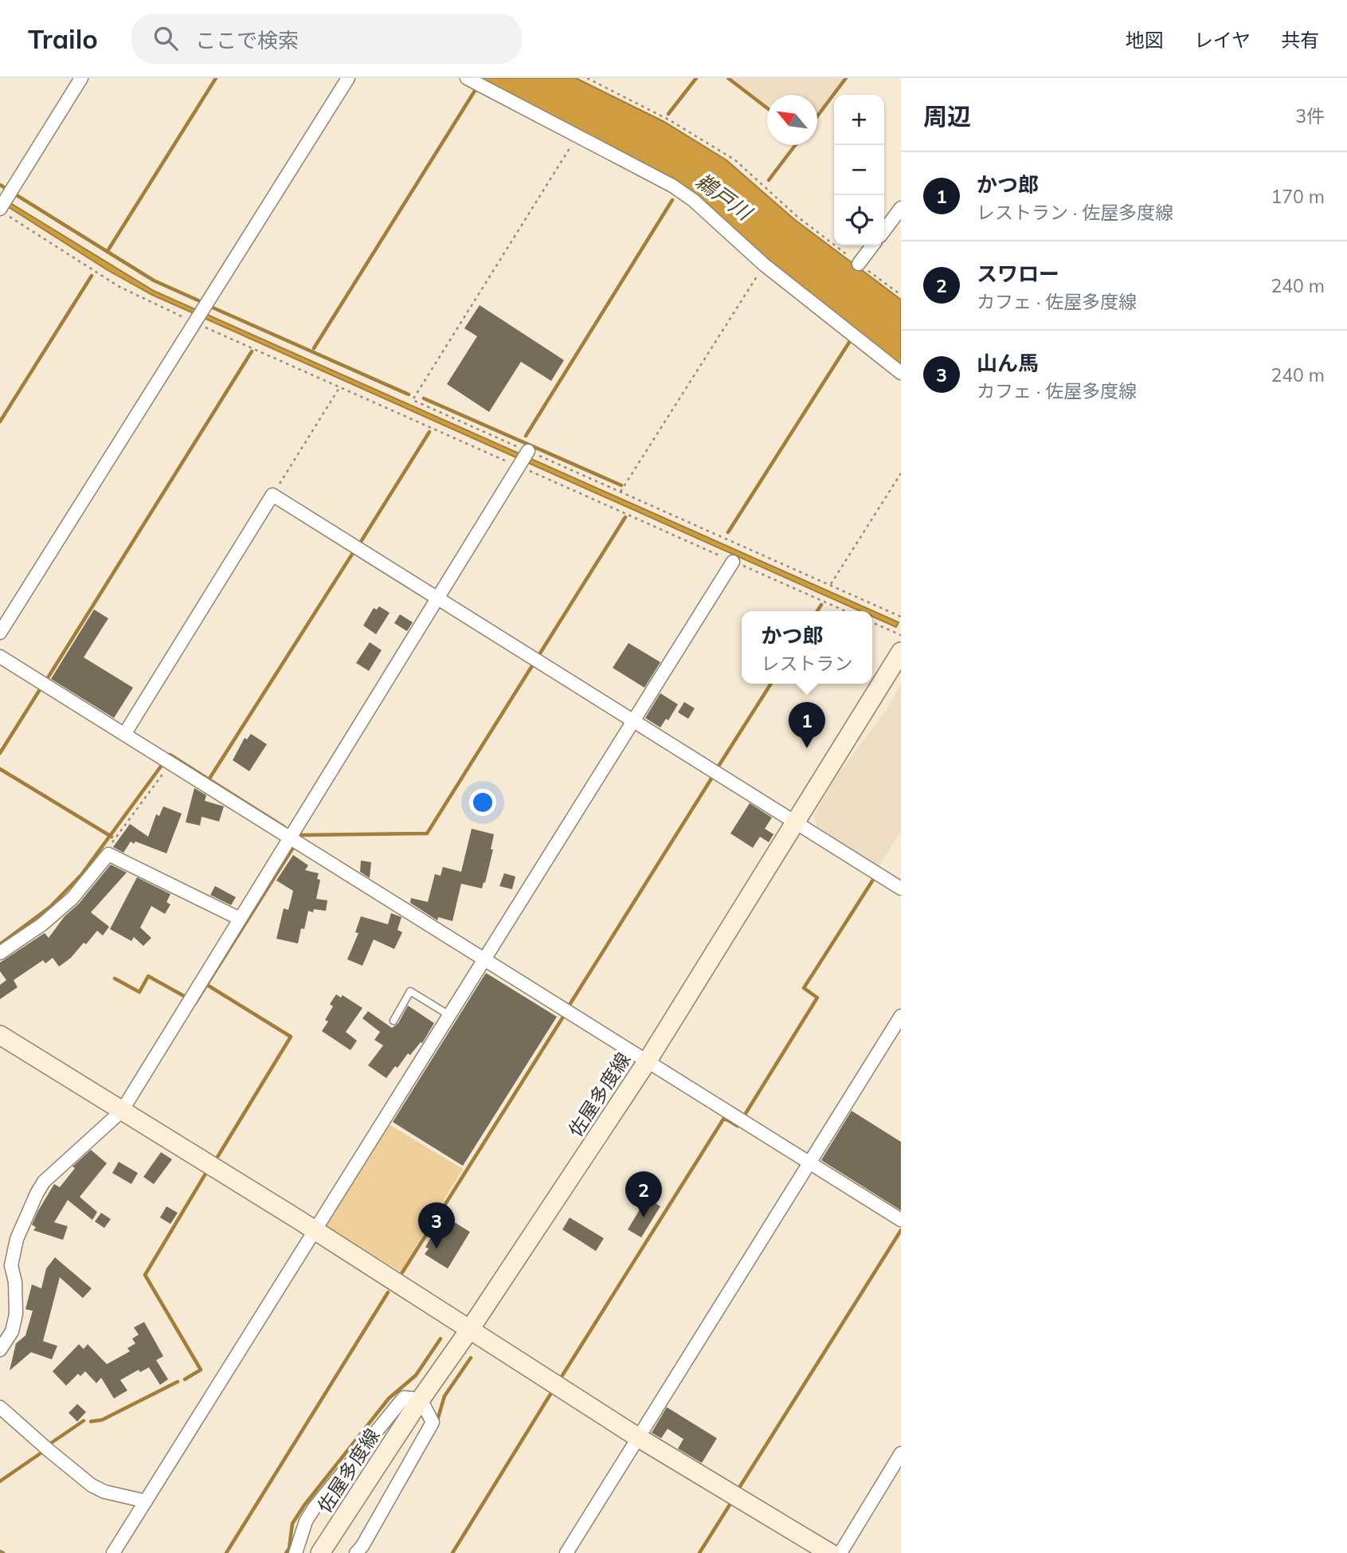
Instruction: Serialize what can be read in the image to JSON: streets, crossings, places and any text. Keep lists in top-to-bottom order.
{
  "streets": {
    "main road": ["佐屋多度線"]
  },
  "water": ["鵜戸川"],
  "north": "top left",
  "page": {
    "header": "Trailo",
    "search": "ここで検索",
    "nav": ["地図", "レイヤ", "共有"],
    "heading": ["周辺", "3件"],
    "map_buttons": ["+", "−"],
    "list": [
      {
        "mark": "1",
        "name": "かつ郎",
        "note": "レストラン · 佐屋多度線",
        "value": "170 m"
      },
      {
        "mark": "2",
        "name": "スワロー",
        "note": "カフェ · 佐屋多度線",
        "value": "240 m"
      },
      {
        "mark": "3",
        "name": "山ん馬",
        "note": "カフェ · 佐屋多度線",
        "value": "240 m"
      }
    ],
    "popup": ["かつ郎", "レストラン"],
    "pins": ["1", "2", "3"]
  }
}
